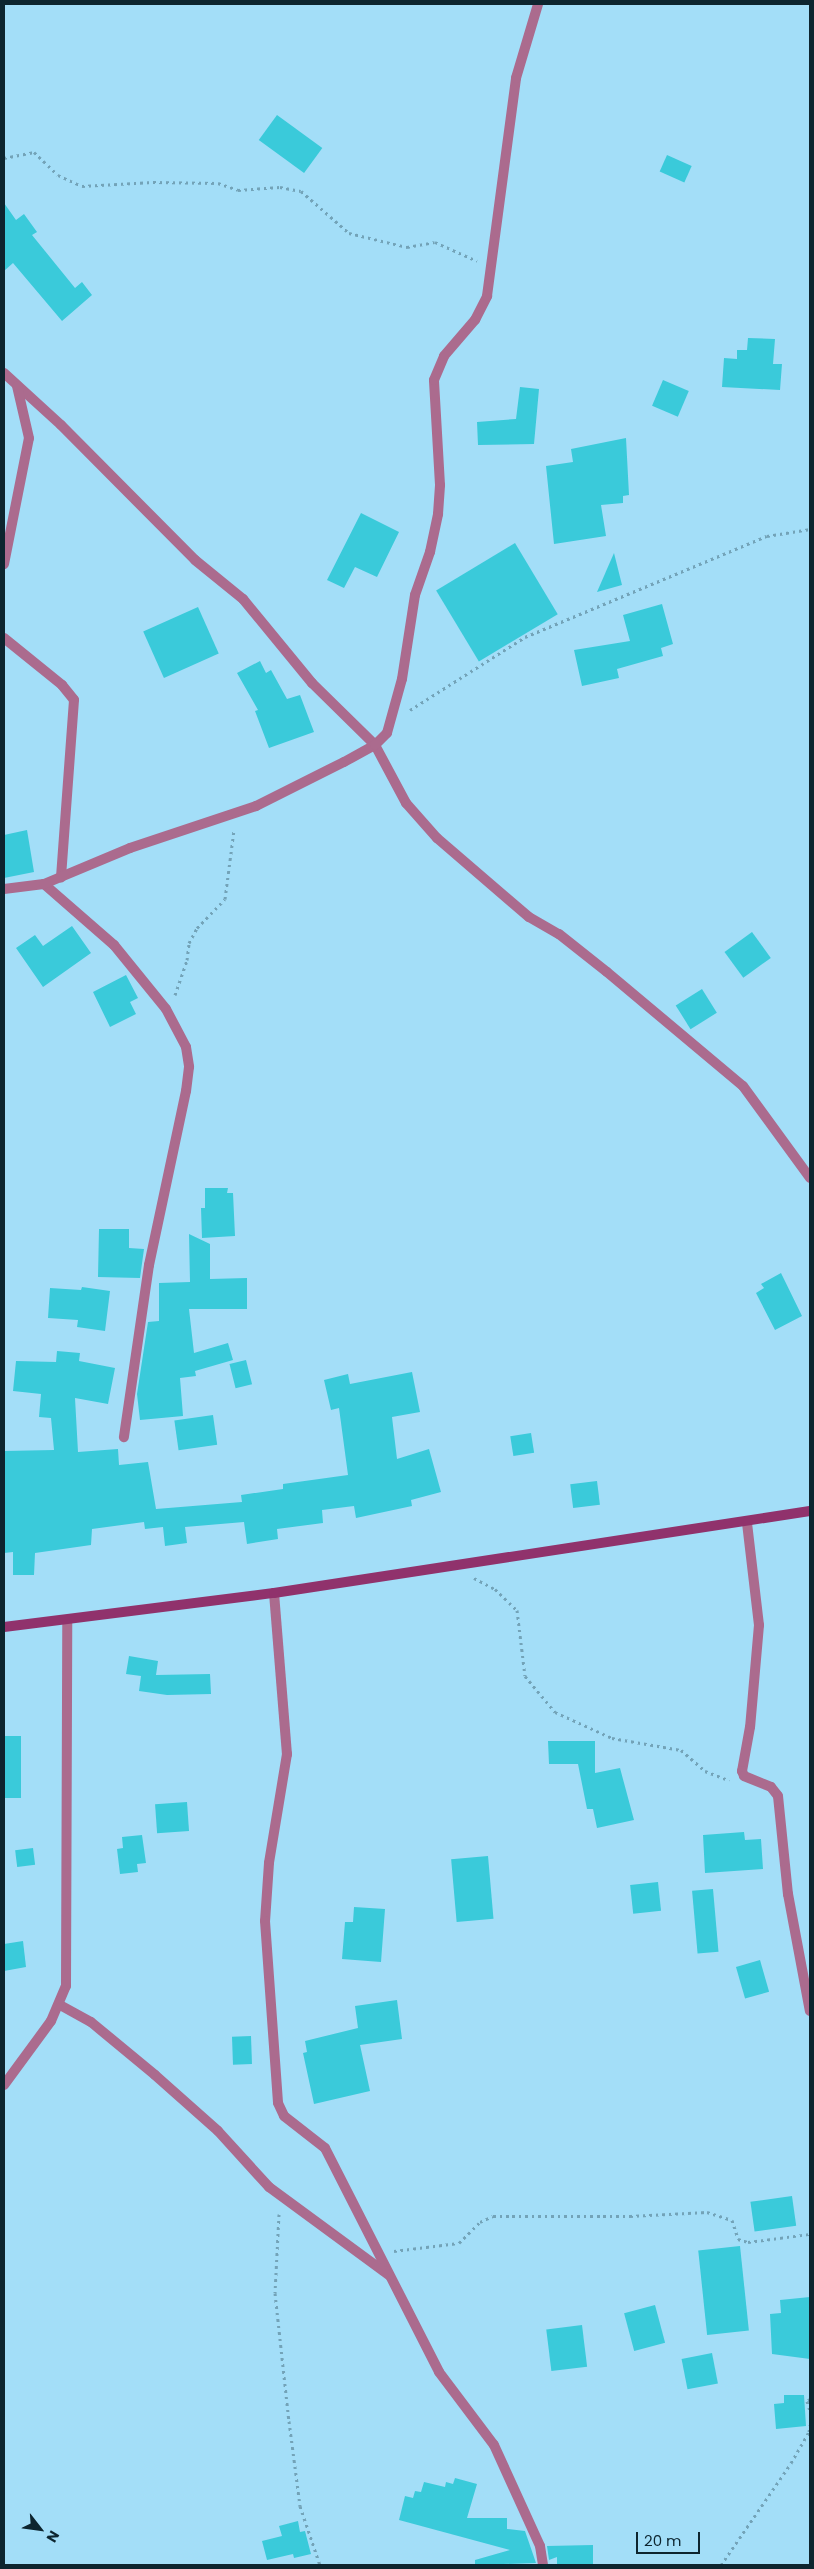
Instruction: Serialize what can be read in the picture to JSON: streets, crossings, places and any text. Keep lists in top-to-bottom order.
{
  "scale_bar": "20 m",
  "north": "bottom right"
}
